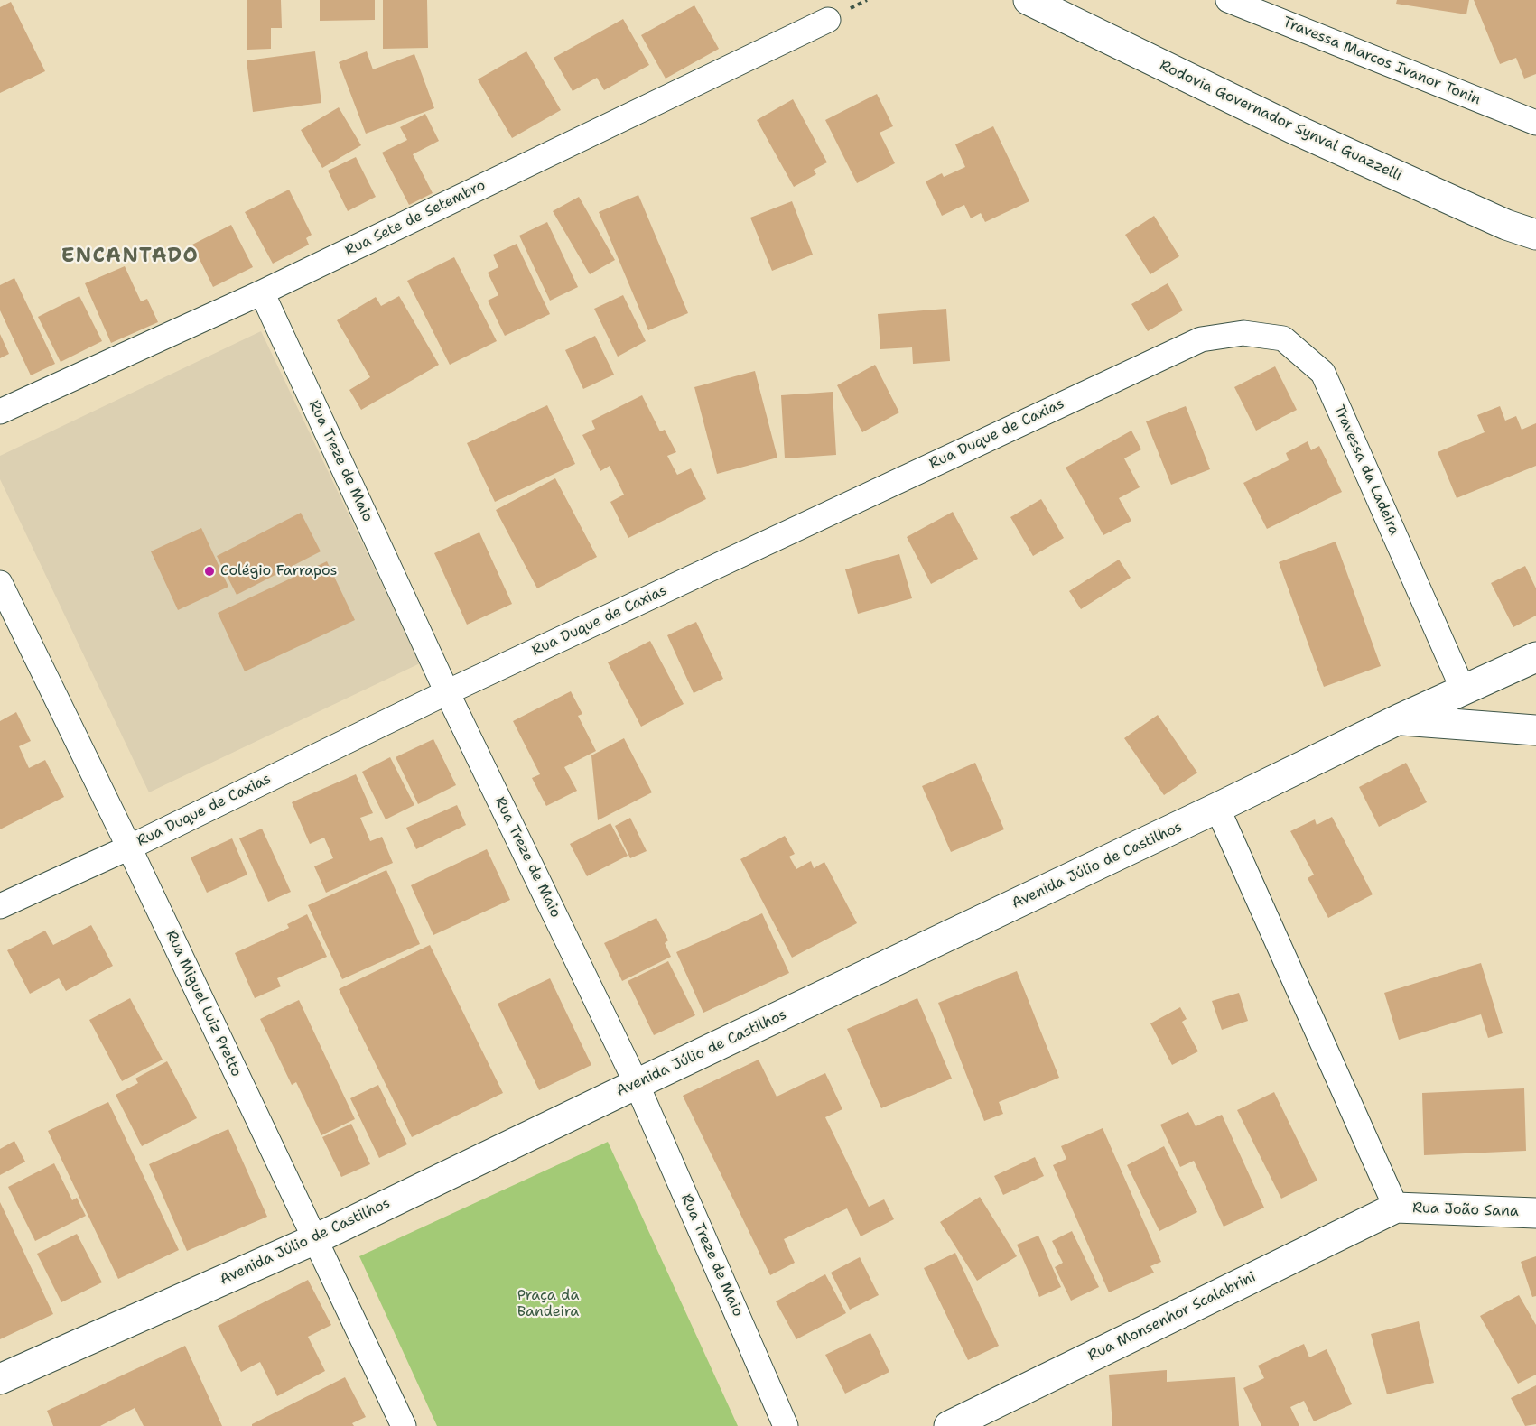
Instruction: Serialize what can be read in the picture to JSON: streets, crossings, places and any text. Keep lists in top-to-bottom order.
{
  "streets": {
    "street": [
      "Travessa Marcos Ivanor Tonin",
      "Rodovia Governador Synval Guazzelli",
      "Rua Sete de Setembro",
      "Rua Duque de Caxias",
      "Rua Treze de Maio",
      "Travessa da Ladeira",
      "Avenida Júlio de Castilhos",
      "Rua Miguel Luiz Pretto",
      "Rua João Sana",
      "Rua Monsenhor Scalabrini"
    ]
  },
  "crossings": [
    ["Rua Sete de Setembro", "Rua Treze de Maio"],
    ["Rua Duque de Caxias", "Rua Treze de Maio"],
    ["Rua Duque de Caxias", "Travessa da Ladeira"],
    ["Rua Duque de Caxias", "Rua Miguel Luiz Pretto"],
    ["Rua Treze de Maio", "Avenida Júlio de Castilhos"],
    ["Travessa da Ladeira", "Avenida Júlio de Castilhos"],
    ["Avenida Júlio de Castilhos", "Rua Miguel Luiz Pretto"],
    ["Rua João Sana", "Rua Monsenhor Scalabrini"]
  ],
  "districts": ["ENCANTADO"],
  "parks": ["Praça da Bandeira"],
  "places": ["Colégio Farrapos"]
}
